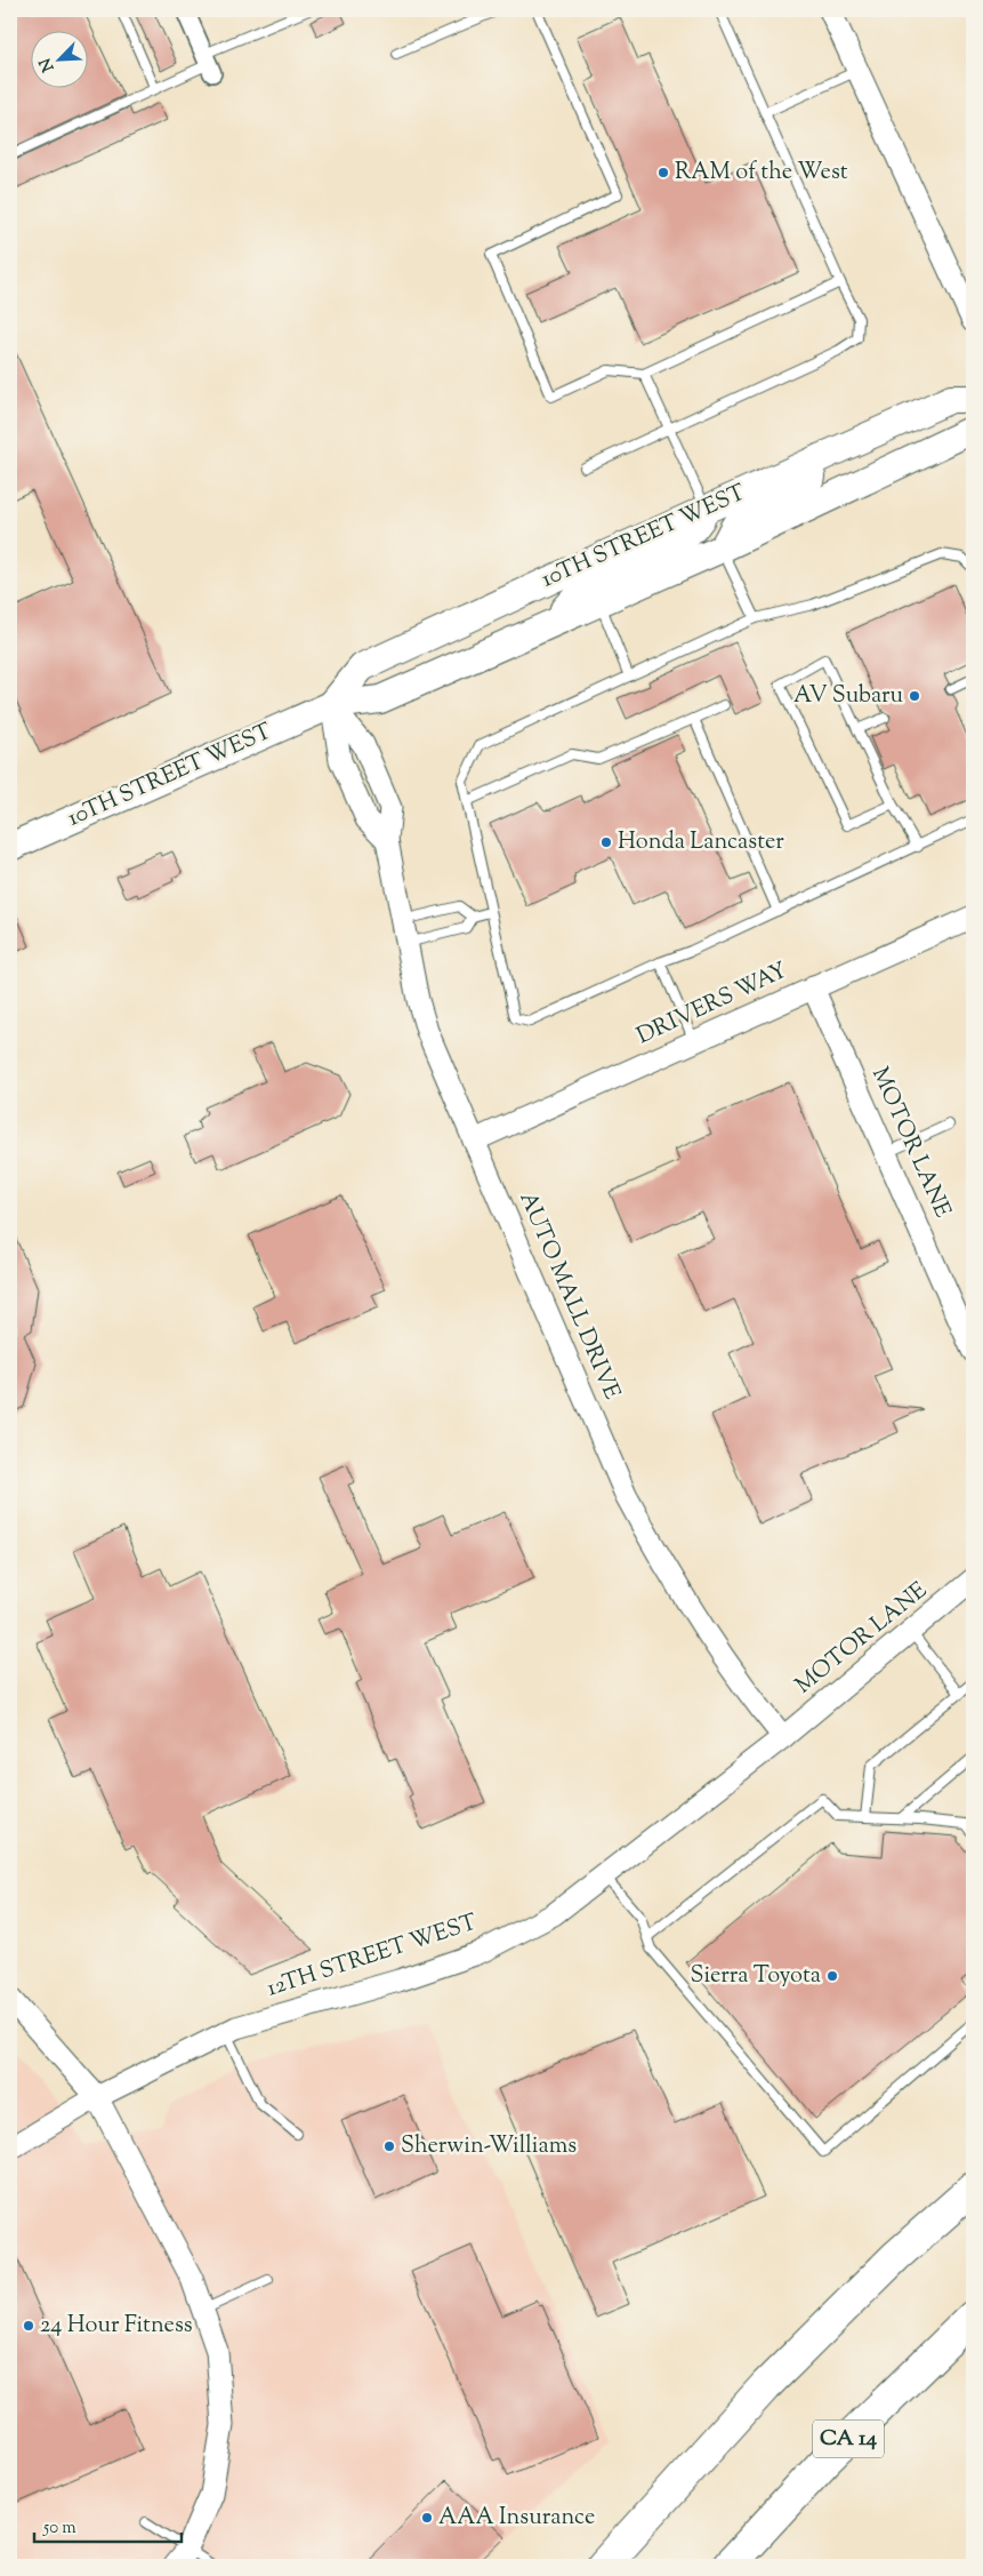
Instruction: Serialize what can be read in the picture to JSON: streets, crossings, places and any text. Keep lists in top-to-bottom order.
{
  "streets": {
    "highway": ["CA 14"],
    "main road": ["10TH STREET WEST"],
    "street": [
      "DRIVERS WAY",
      "MOTOR LANE",
      "AUTO MALL DRIVE",
      "12TH STREET WEST"
    ]
  },
  "crossings": [
    ["10TH STREET WEST", "AUTO MALL DRIVE"],
    ["DRIVERS WAY", "MOTOR LANE"],
    ["DRIVERS WAY", "AUTO MALL DRIVE"],
    ["MOTOR LANE", "AUTO MALL DRIVE"],
    ["MOTOR LANE", "12TH STREET WEST"],
    ["AUTO MALL DRIVE", "12TH STREET WEST"]
  ],
  "places": [
    "RAM of the West",
    "AV Subaru",
    "Honda Lancaster",
    "Sierra Toyota",
    "Sherwin-Williams",
    "24 Hour Fitness",
    "AAA Insurance"
  ],
  "scale_bar": "50 m",
  "north": "bottom left"
}
